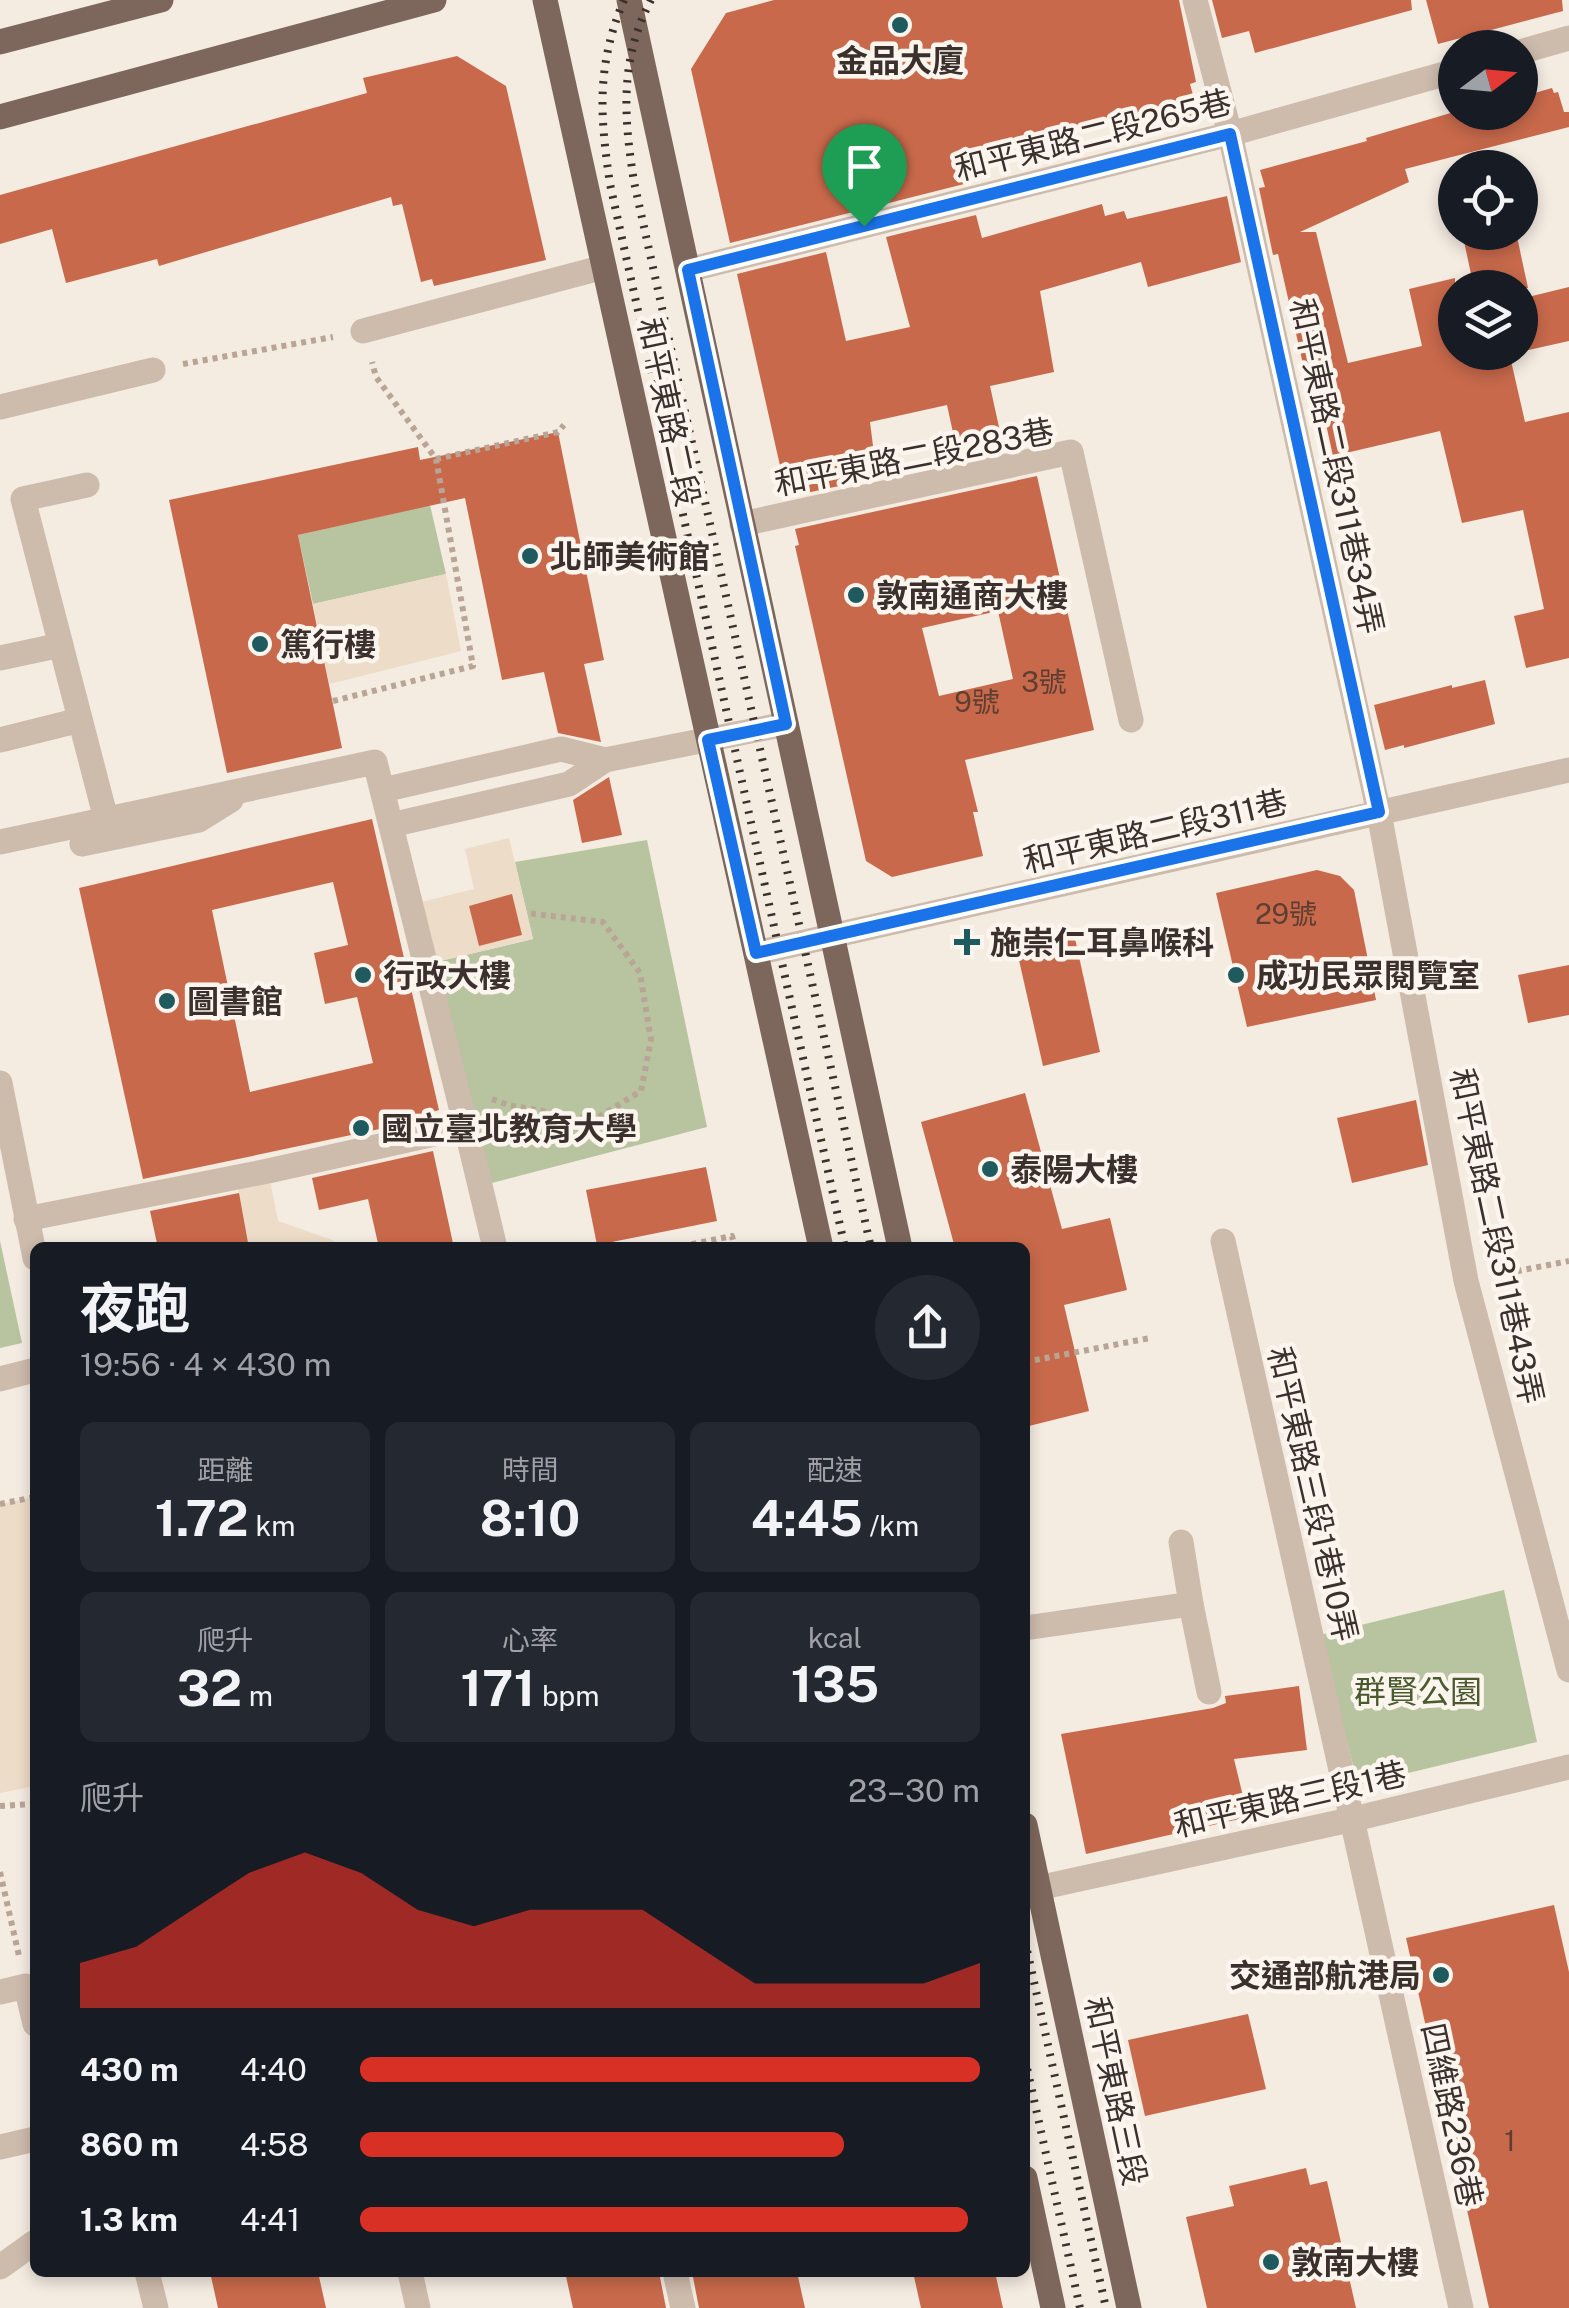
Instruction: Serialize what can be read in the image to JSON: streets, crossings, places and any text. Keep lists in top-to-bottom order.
{
  "streets": {
    "main road": ["和平東路二段", "和平東路三段"],
    "street": [
      "和平東路二段265巷",
      "和平東路二段283巷",
      "和平東路二段311巷34弄",
      "和平東路二段311巷",
      "和平東路二段311巷43弄",
      "和平東路三段1巷10弄",
      "和平東路三段1巷",
      "四維路236巷"
    ]
  },
  "crossings": [
    ["和平東路二段265巷", "和平東路二段"],
    ["和平東路二段265巷", "和平東路二段311巷34弄"],
    ["和平東路二段", "和平東路二段283巷"],
    ["和平東路二段", "和平東路二段311巷"],
    ["和平東路二段311巷34弄", "和平東路二段311巷"],
    ["和平東路二段311巷34弄", "和平東路二段311巷43弄"],
    ["和平東路二段311巷", "和平東路二段311巷43弄"],
    ["和平東路三段1巷10弄", "和平東路三段1巷"],
    ["和平東路三段1巷10弄", "四維路236巷"],
    ["和平東路三段1巷", "和平東路三段"],
    ["和平東路三段1巷", "四維路236巷"]
  ],
  "parks": ["群賢公園"],
  "places": {
    "other": [
      "金品大廈",
      "北師美術館",
      "敦南通商大樓",
      "篤行樓",
      "行政大樓",
      "成功民眾閱覽室",
      "圖書館",
      "國立臺北教育大學",
      "泰陽大樓",
      "交通部航港局",
      "敦南大樓"
    ],
    "health": ["施崇仁耳鼻喉科"]
  },
  "house_numbers": [
    "3號",
    "9號",
    "29號",
    "1"
  ],
  "north": "right",
  "page": {
    "heading": ["夜跑", "19:56 · 4 × 430 m"],
    "stats": [
      ["距離", "1.72 km"],
      ["時間", "8:10"],
      ["配速", "4:45 /km"],
      ["爬升", "32 m"],
      ["心率", "171 bpm"],
      ["kcal", "135"]
    ],
    "chart": ["爬升", "23–30 m"],
    "list": [
      {
        "name": "430 m",
        "note": "4:40"
      },
      {
        "name": "860 m",
        "note": "4:58"
      },
      {
        "name": "1.3 km",
        "note": "4:41"
      }
    ]
  }
}
